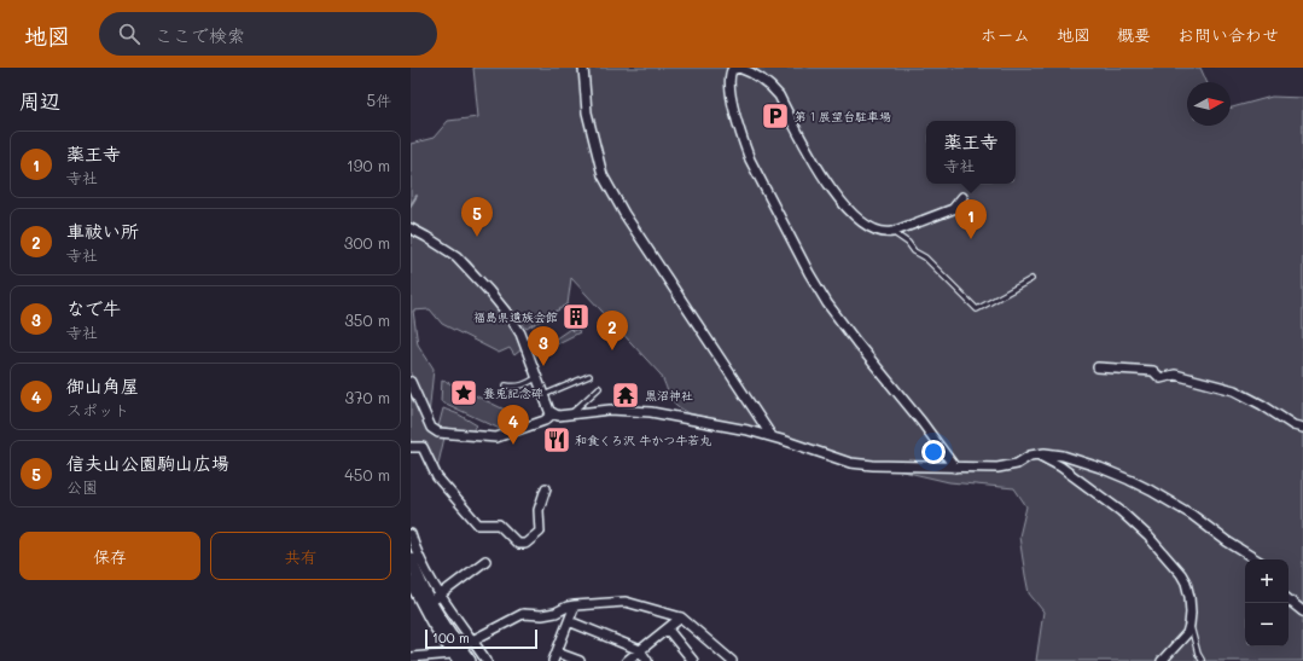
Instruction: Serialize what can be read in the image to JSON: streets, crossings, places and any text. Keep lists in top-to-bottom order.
{
  "places": {
    "parking": ["第１展望台駐車場"],
    "building": ["福島県遺族会館"],
    "place": ["養兎記念碑"],
    "temple": ["黒沼神社"],
    "restaurant": ["和食くろ沢 牛かつ牛若丸"]
  },
  "scale_bar": "100 m",
  "north": "right",
  "page": {
    "header": "地図",
    "search": "ここで検索",
    "nav": [
      "ホーム",
      "地図",
      "概要",
      "お問い合わせ"
    ],
    "heading": ["周辺", "5件"],
    "popup": ["薬王寺", "寺社"],
    "list": [
      {
        "mark": "1",
        "name": "薬王寺",
        "note": "寺社",
        "value": "190 m"
      },
      {
        "mark": "2",
        "name": "車祓い所",
        "note": "寺社",
        "value": "300 m"
      },
      {
        "mark": "3",
        "name": "なで牛",
        "note": "寺社",
        "value": "350 m"
      },
      {
        "mark": "4",
        "name": "御山角屋",
        "note": "スポット",
        "value": "370 m"
      },
      {
        "mark": "5",
        "name": "信夫山公園駒山広場",
        "note": "公園",
        "value": "450 m"
      }
    ],
    "pins": [
      "5",
      "1",
      "2",
      "3",
      "4"
    ],
    "buttons": ["保存", "共有"],
    "map_buttons": ["+", "−"],
    "scale": "100 m"
  }
}
